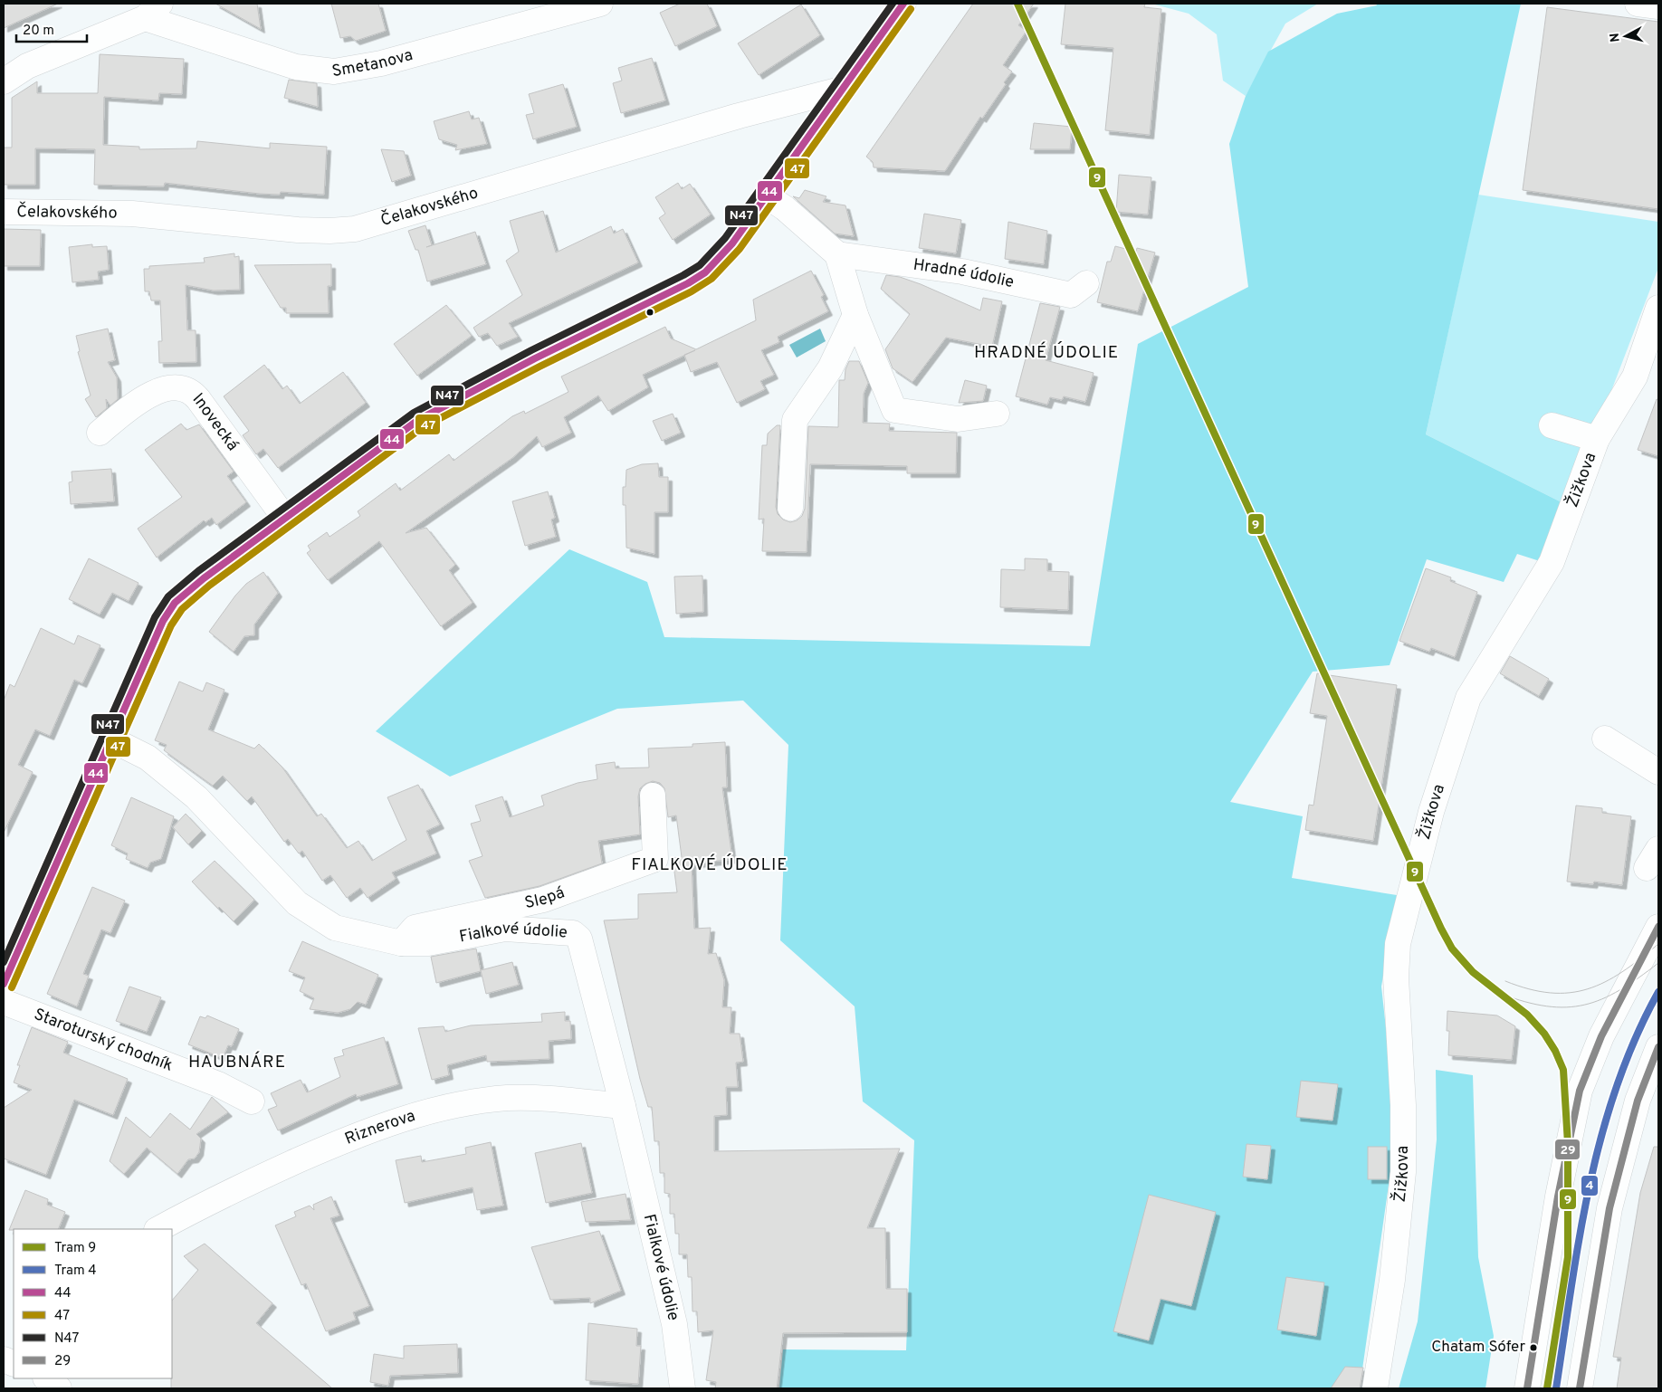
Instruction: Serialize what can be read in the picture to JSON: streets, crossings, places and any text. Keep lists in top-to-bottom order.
{
  "streets": {
    "street": [
      "Smetanova",
      "Čelakovského",
      "Hradné údolie",
      "Inovecká",
      "Žižkova",
      "Slepá",
      "Fialkové údolie",
      "Staroturský chodník",
      "Riznerova"
    ]
  },
  "crossings": [
    ["Slepá", "Fialkové údolie"],
    ["Fialkové údolie", "Riznerova"]
  ],
  "districts": ["HRADNÉ ÚDOLIE", "FIALKOVÉ ÚDOLIE", "HAUBNÁRE"],
  "places": ["Chatam Sófer"],
  "lines": [
    "tram line 9",
    "transit line 44",
    "transit line N47",
    "transit line 47",
    "transit line 29",
    "tram line 4"
  ],
  "legend": [
    "Tram 9",
    "Tram 4",
    "44",
    "47",
    "N47",
    "29"
  ],
  "scale_bar": "20 m",
  "north": "left"
}
